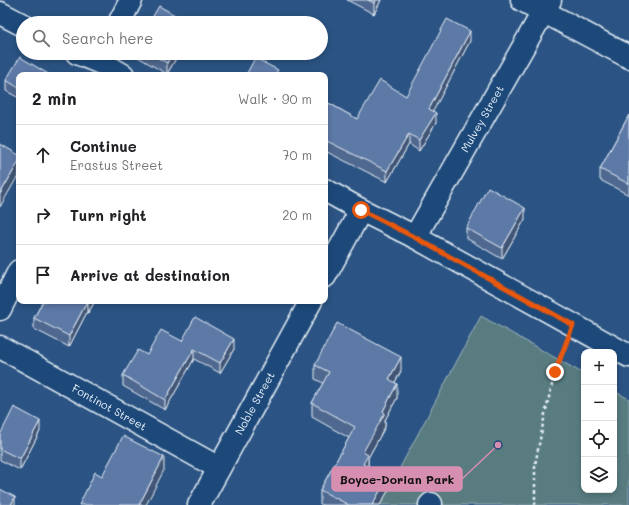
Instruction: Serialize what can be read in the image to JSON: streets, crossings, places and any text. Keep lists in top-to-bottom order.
{
  "streets": {
    "street": ["Mulvey Street", "Noble Street", "Fontinot Street"]
  },
  "crossings": [
    ["Noble Street", "Fontinot Street"]
  ],
  "places": ["Boyce-Dorian Park"],
  "page": {
    "search": "Search here",
    "heading": ["2 min", "Walk · 90 m"],
    "list": [
      ["Continue", "Erastus Street", "70 m"],
      ["Turn right", "20 m"],
      "Arrive at destination"
    ],
    "map_buttons": ["+", "−"]
  }
}
